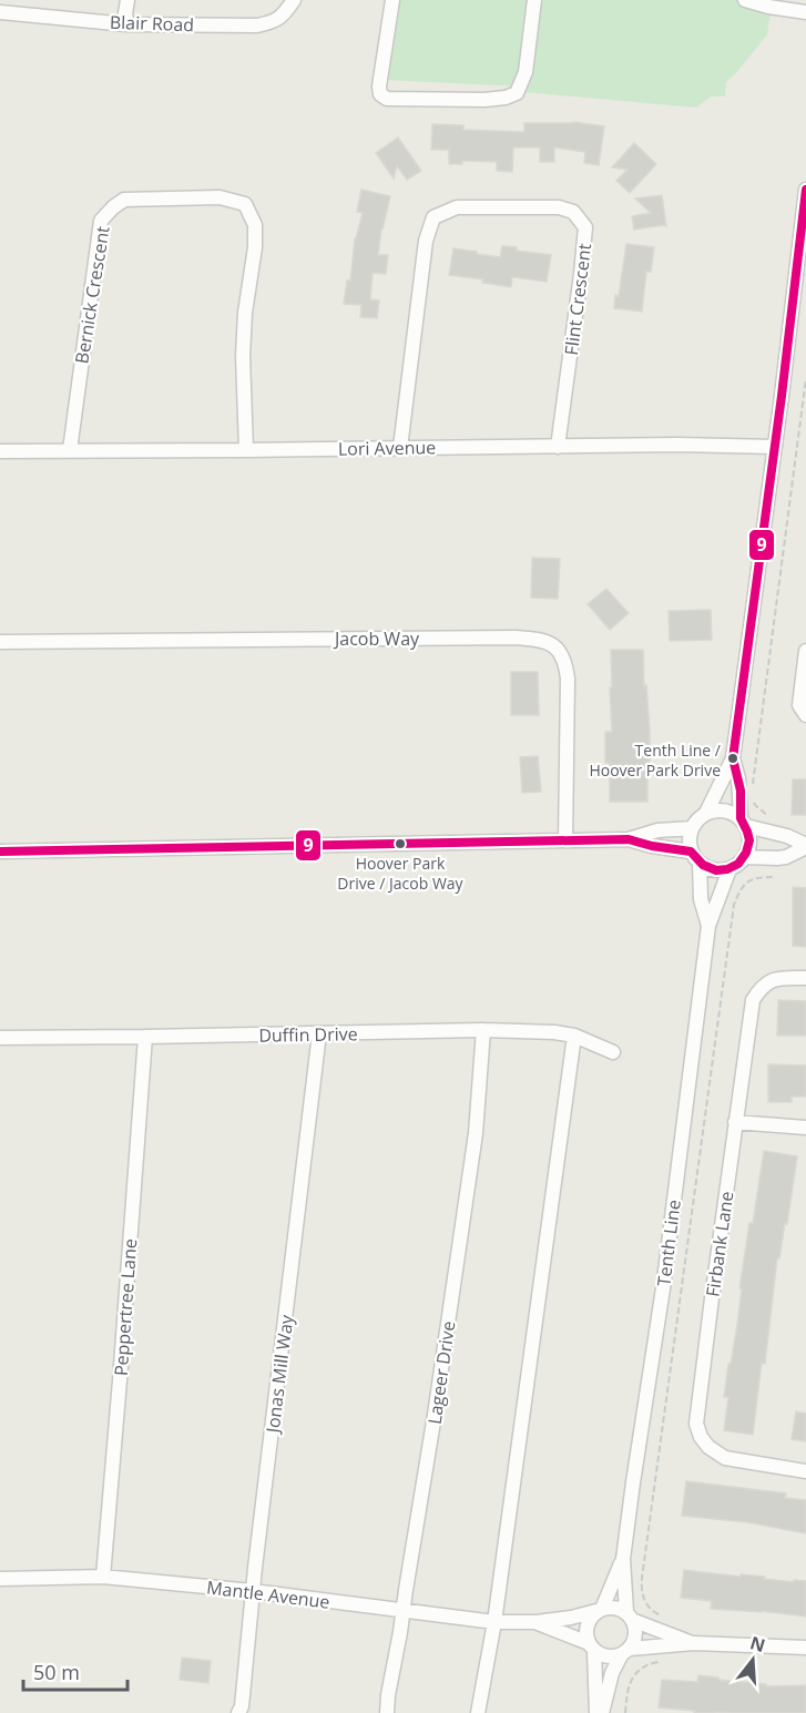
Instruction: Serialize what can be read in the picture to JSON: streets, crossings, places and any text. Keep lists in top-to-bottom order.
{
  "streets": {
    "street": [
      "Blair Road",
      "Bernick Crescent",
      "Flint Crescent",
      "Lori Avenue",
      "Jacob Way",
      "Duffin Drive",
      "Tenth Line",
      "Firbank Lane",
      "Peppertree Lane",
      "Lageer Drive",
      "Jonas Mill Way",
      "Mantle Avenue"
    ]
  },
  "crossings": [
    ["Bernick Crescent", "Lori Avenue"],
    ["Flint Crescent", "Lori Avenue"],
    ["Duffin Drive", "Peppertree Lane"],
    ["Duffin Drive", "Lageer Drive"],
    ["Duffin Drive", "Jonas Mill Way"],
    ["Tenth Line", "Mantle Avenue"],
    ["Peppertree Lane", "Mantle Avenue"],
    ["Lageer Drive", "Mantle Avenue"],
    ["Jonas Mill Way", "Mantle Avenue"]
  ],
  "places": ["Tenth Line / Hoover Park Drive", "Hoover Park Drive / Jacob Way"],
  "lines": ["transit line 9"],
  "scale_bar": "50 m",
  "north": "top"
}
